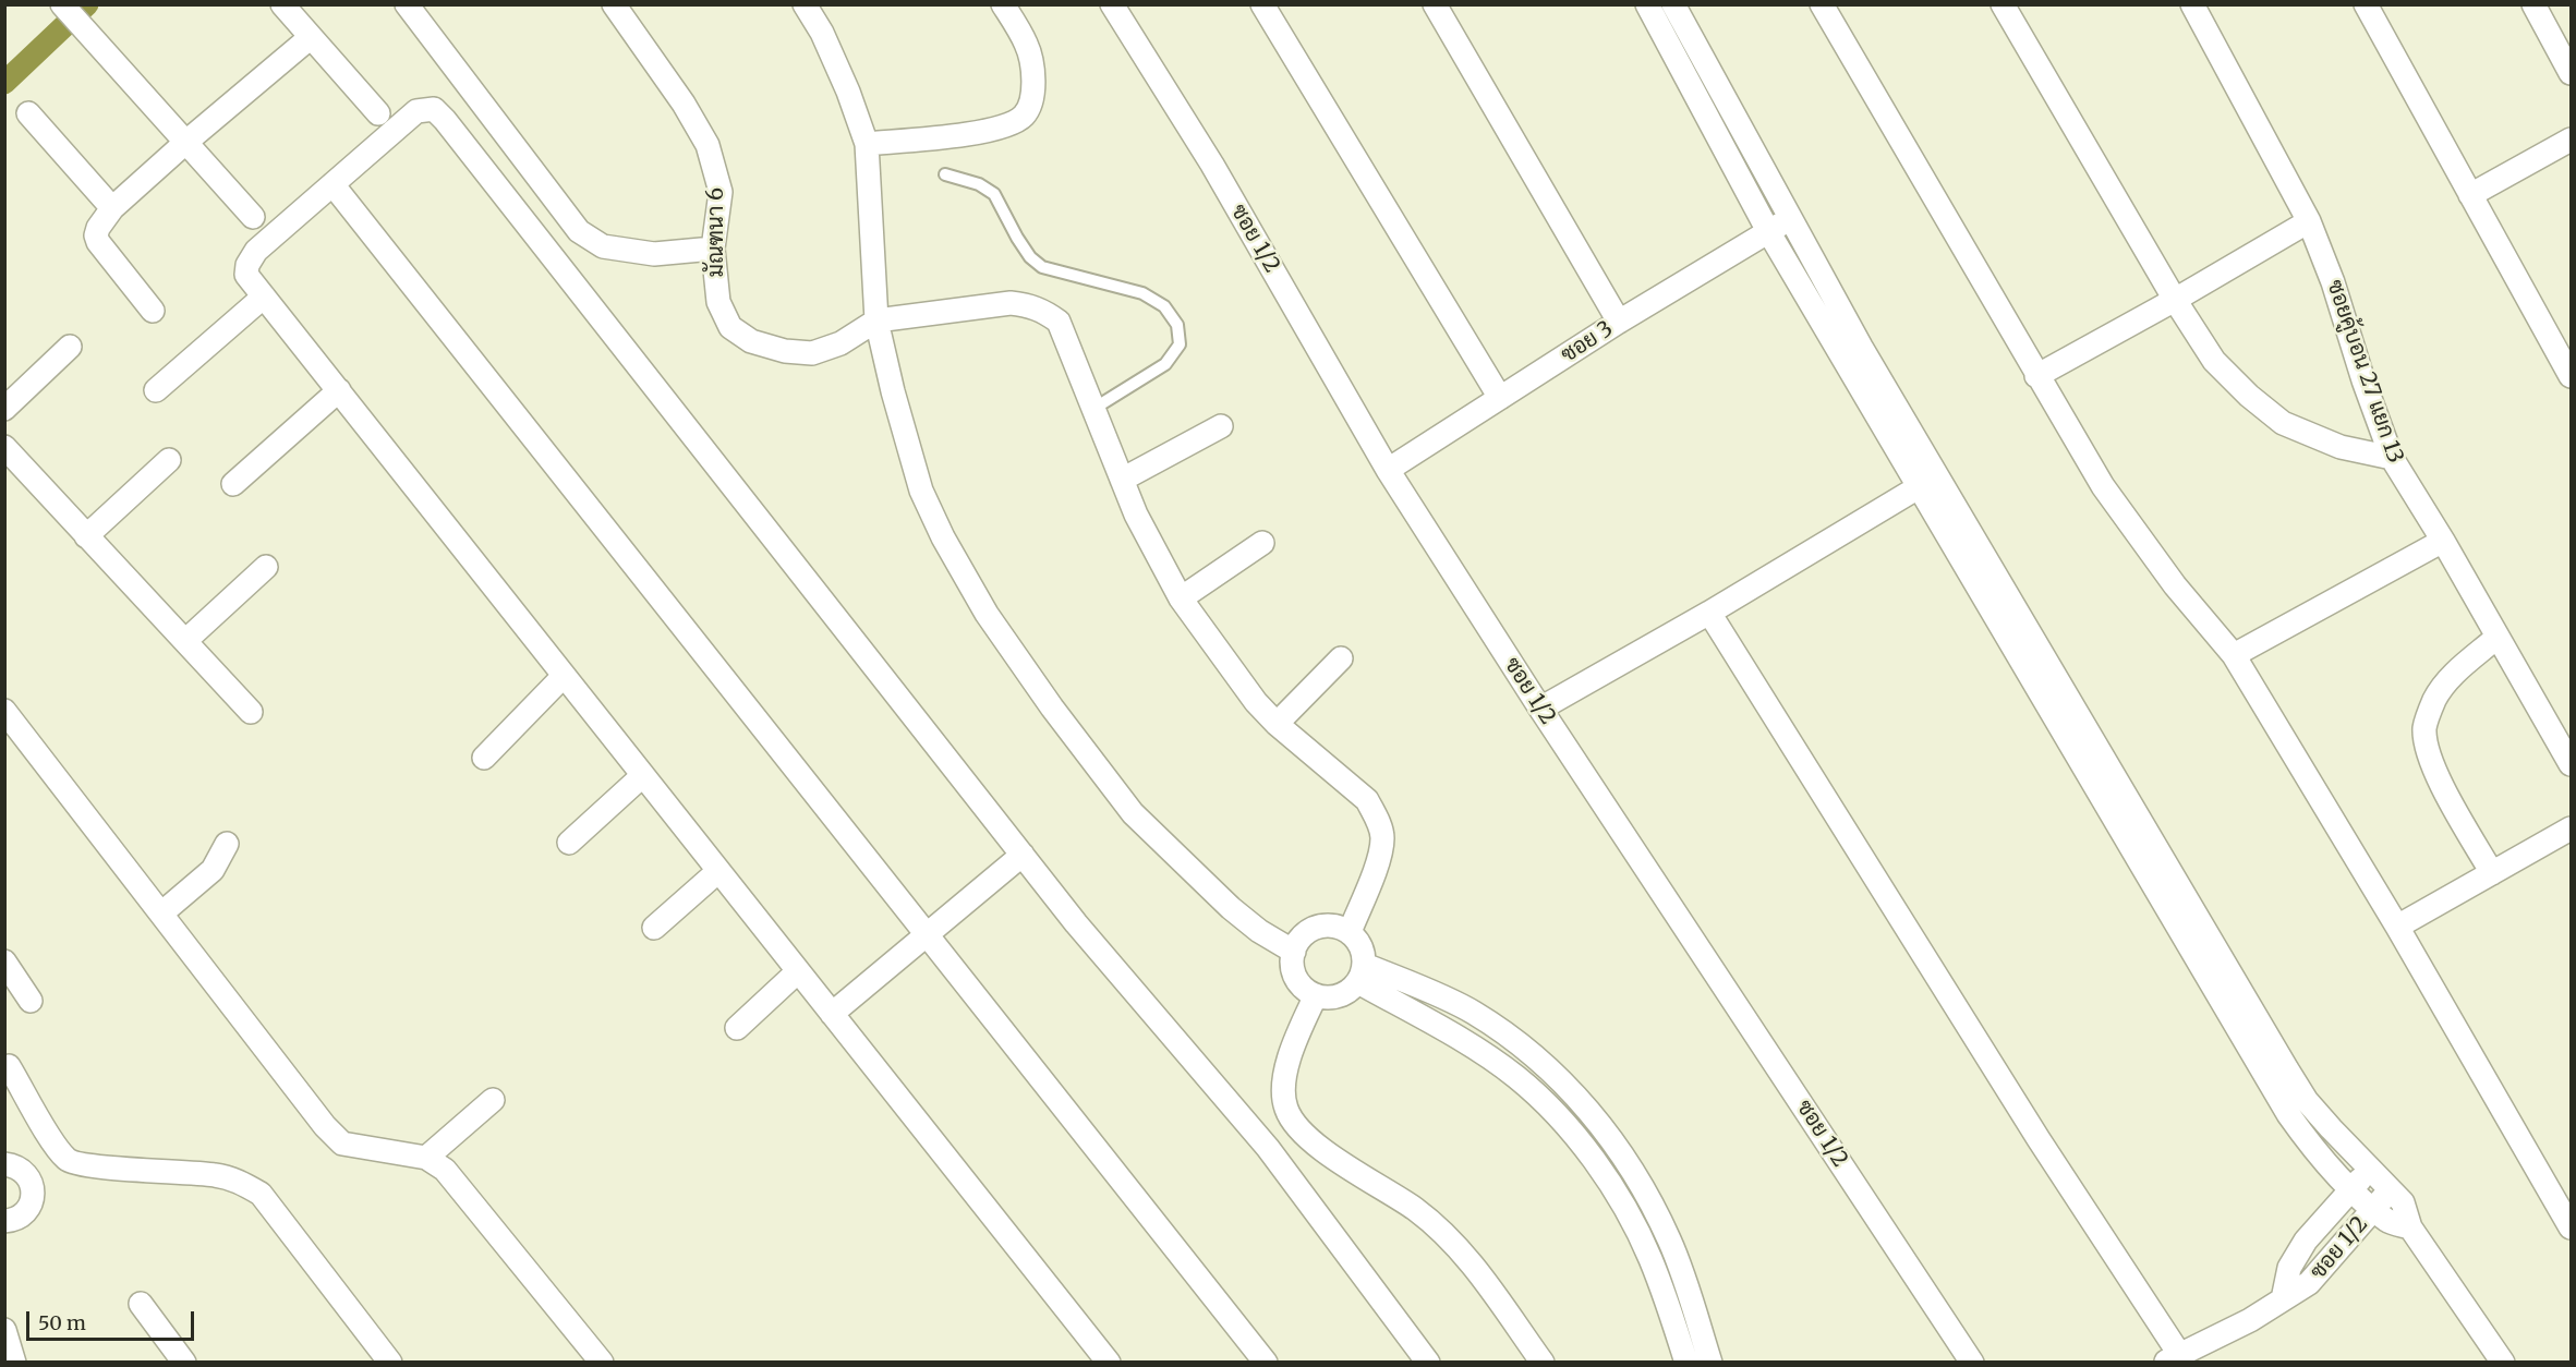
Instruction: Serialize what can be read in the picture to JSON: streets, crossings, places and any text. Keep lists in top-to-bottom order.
{
  "streets": {
    "street": [
      "มัณฑนา 6",
      "ซอย 1/2",
      "ซอย 3",
      "ซอยคู้บอน 27 แยก 13"
    ]
  },
  "crossings": [
    ["ซอย 1/2", "ซอย 3"]
  ],
  "scale_bar": "50 m"
}
